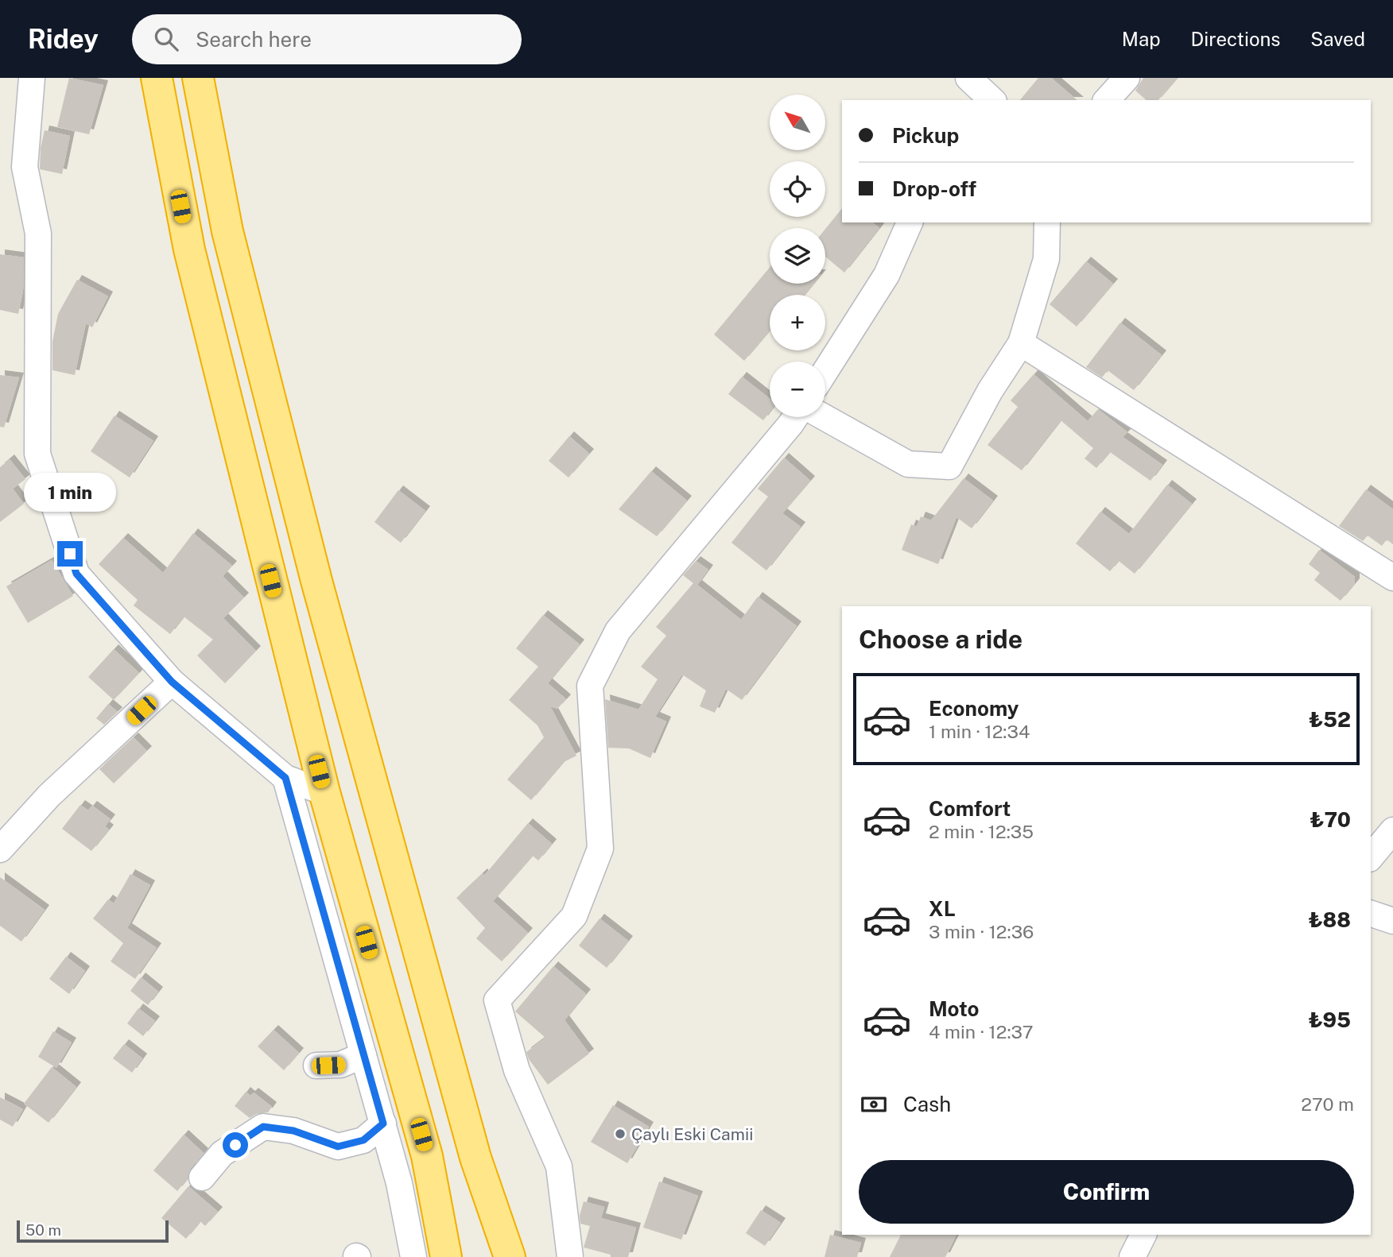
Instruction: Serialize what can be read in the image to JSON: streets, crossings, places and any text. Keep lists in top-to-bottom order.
{
  "places": ["Çaylı Eski Camii"],
  "scale_bar": "50 m",
  "north": "top left",
  "page": {
    "header": "Ridey",
    "search": "Search here",
    "nav": ["Map", "Directions", "Saved"],
    "map_buttons": ["+", "−"],
    "banner": ["Pickup", "Drop-off"],
    "bubble": "1 min",
    "heading": "Choose a ride",
    "list": [
      {
        "name": "Economy",
        "note": "1 min · 12:34",
        "value": "₺52"
      },
      {
        "name": "Comfort",
        "note": "2 min · 12:35",
        "value": "₺70"
      },
      {
        "name": "XL",
        "note": "3 min · 12:36",
        "value": "₺88"
      },
      {
        "name": "Moto",
        "note": "4 min · 12:37",
        "value": "₺95"
      }
    ],
    "pay": ["Cash", "270 m"],
    "buttons": "Confirm",
    "scale": "50 m"
  }
}
